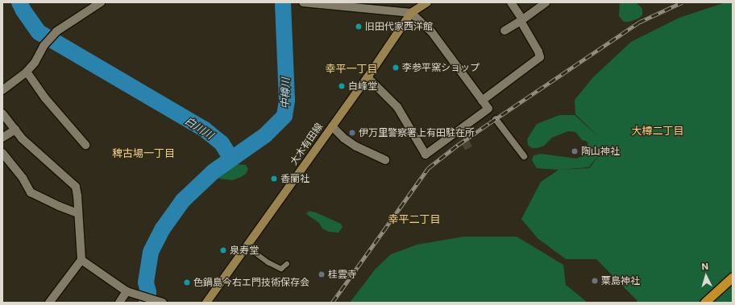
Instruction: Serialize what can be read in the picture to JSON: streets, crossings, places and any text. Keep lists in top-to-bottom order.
{
  "streets": {
    "main road": ["大木有田線"]
  },
  "districts": [
    "幸平一丁目",
    "大樽二丁目",
    "稗古場一丁目",
    "幸平二丁目"
  ],
  "water": ["中樽川", "白川川"],
  "places": [
    "旧田代家西洋館",
    "李参平窯ショップ",
    "白峰堂",
    "伊万里警察署上有田駐在所",
    "陶山神社",
    "香蘭社",
    "泉寿堂",
    "桂雲寺",
    "粟島神社",
    "色鍋島今右エ門技術保存会"
  ],
  "north": "top"
}
